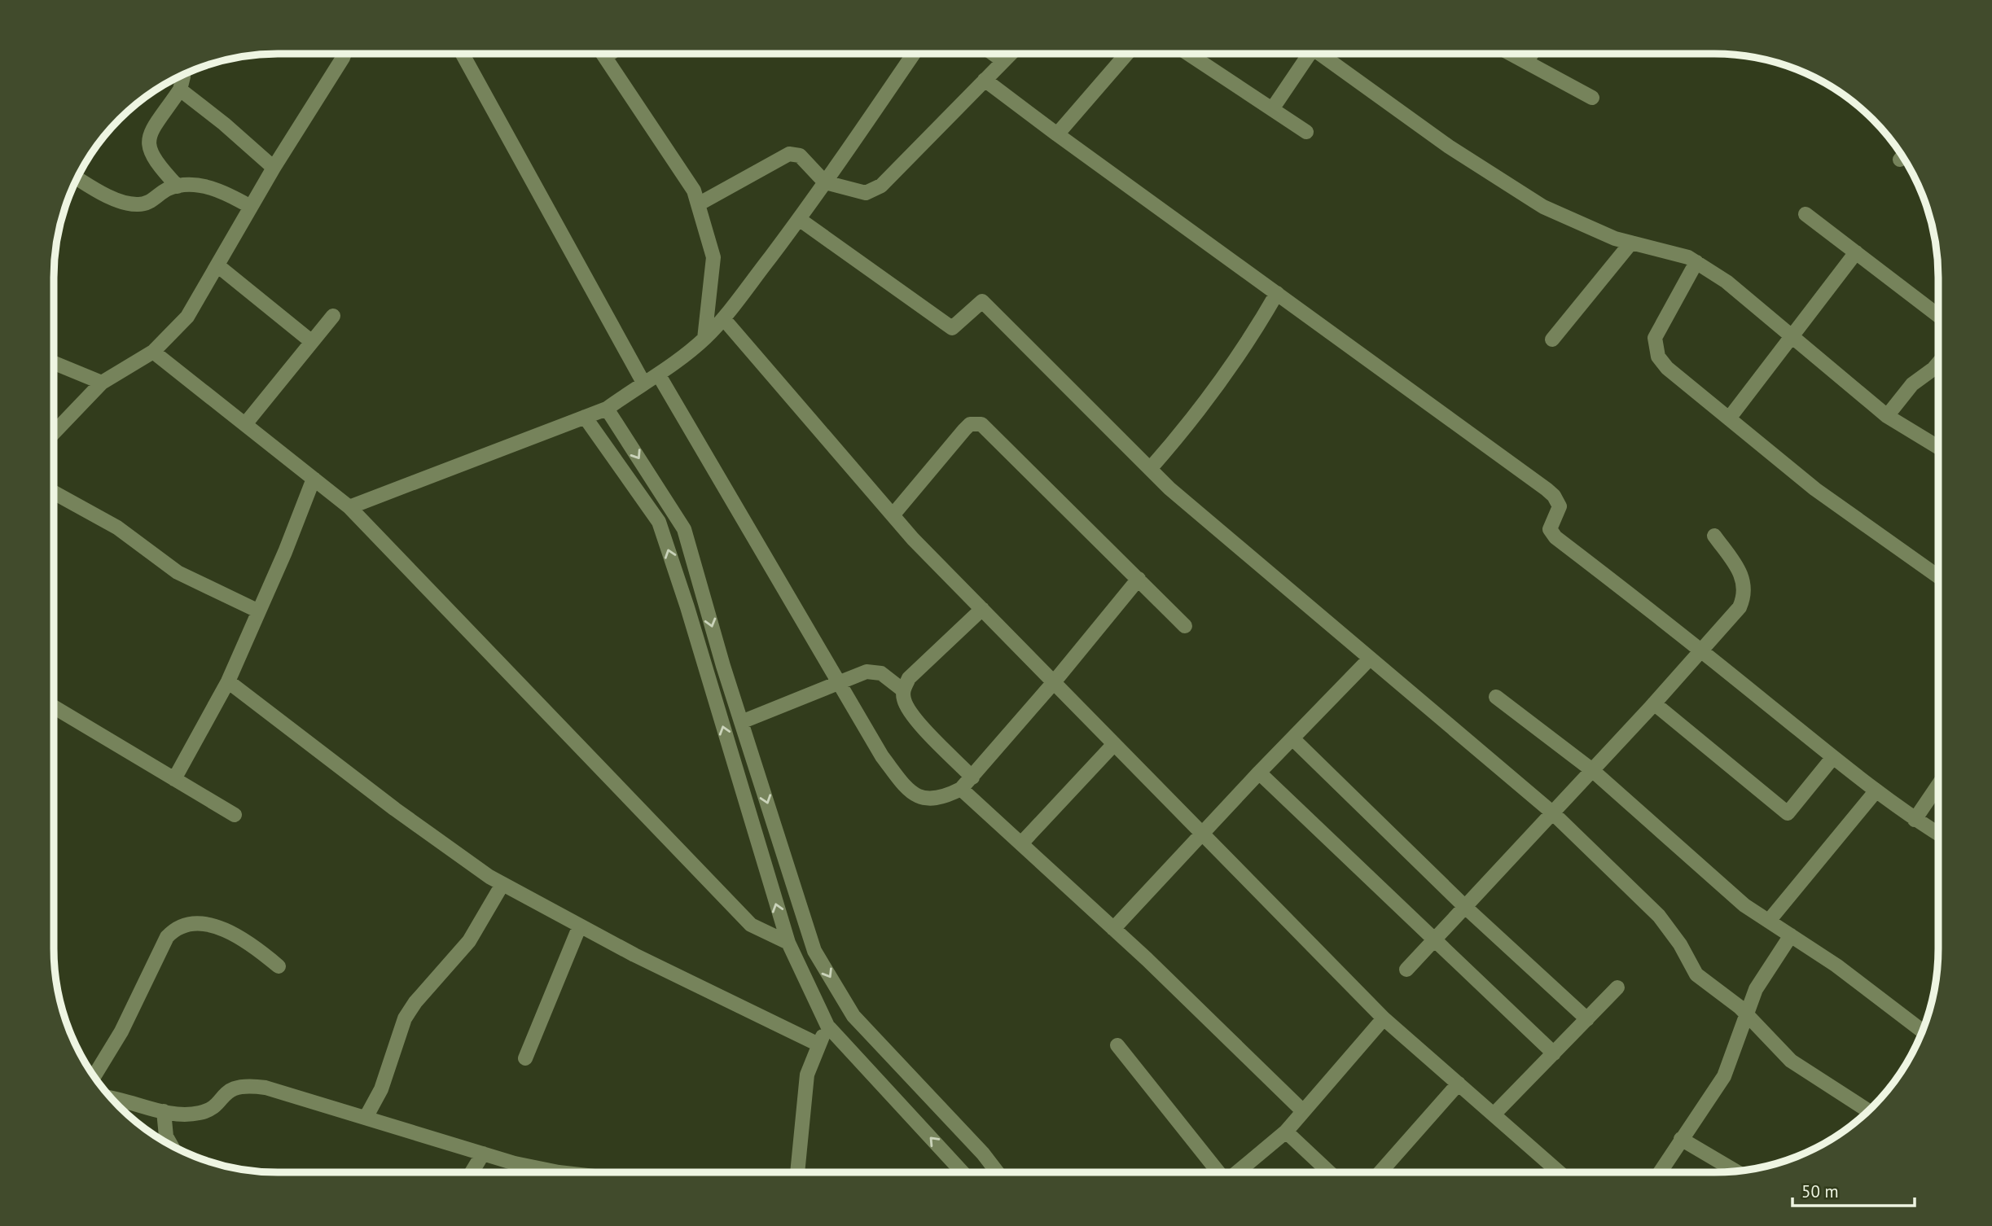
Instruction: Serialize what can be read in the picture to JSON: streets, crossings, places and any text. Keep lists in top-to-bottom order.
{
  "scale_bar": "50 m"
}
